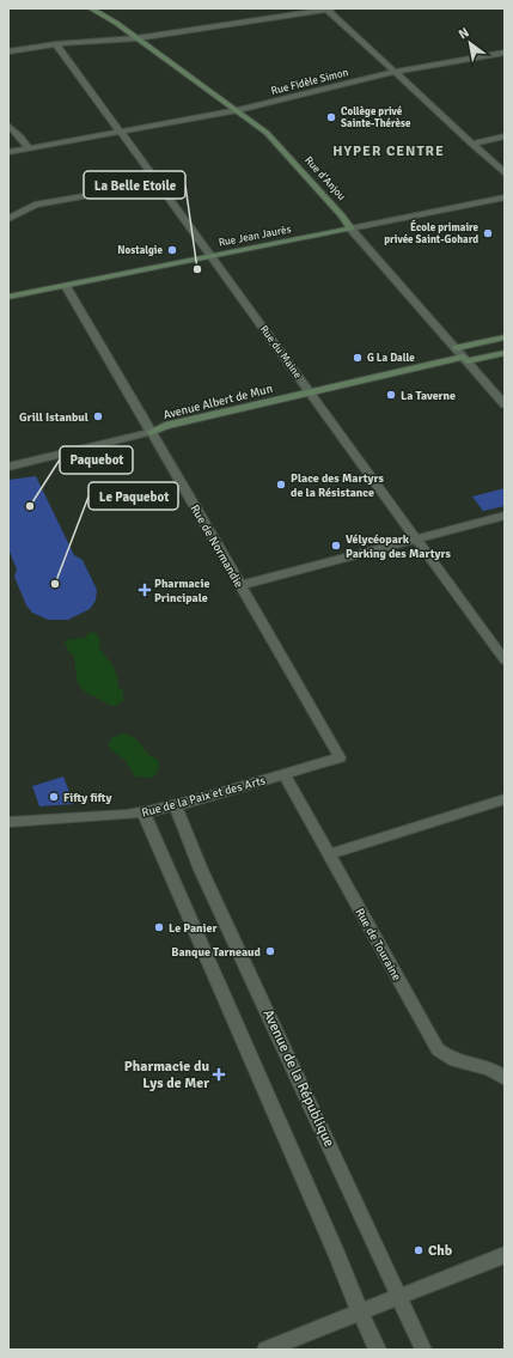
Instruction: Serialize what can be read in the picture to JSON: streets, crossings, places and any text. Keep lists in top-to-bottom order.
{
  "streets": {
    "street": [
      "Rue Fidèle Simon",
      "Rue d'Anjou",
      "Rue Jean Jaurès",
      "Rue du Maine",
      "Avenue Albert de Mun",
      "Rue de Normandie",
      "Rue de la Paix et des Arts",
      "Rue de Touraine",
      "Avenue de la République"
    ]
  },
  "crossings": [
    ["Rue Fidèle Simon", "Rue d'Anjou"],
    ["Rue Fidèle Simon", "Rue du Maine"],
    ["Rue d'Anjou", "Rue Jean Jaurès"],
    ["Rue d'Anjou", "Avenue Albert de Mun"],
    ["Rue Jean Jaurès", "Rue du Maine"],
    ["Rue Jean Jaurès", "Rue de Normandie"],
    ["Rue du Maine", "Avenue Albert de Mun"],
    ["Avenue Albert de Mun", "Rue de Normandie"],
    ["Rue de Normandie", "Rue de la Paix et des Arts"],
    ["Rue de la Paix et des Arts", "Rue de Touraine"],
    ["Rue de la Paix et des Arts", "Avenue de la République"]
  ],
  "districts": ["HYPER CENTRE"],
  "places": {
    "other": [
      "Collège privé Sainte-Thérèse",
      "École primaire privée Saint-Gohard",
      "Nostalgie",
      "La Belle Etoile",
      "G La Dalle",
      "La Taverne",
      "Grill Istanbul",
      "Place des Martyrs de la Résistance",
      "Paquebot",
      "Vélycéopark Parking des Martyrs",
      "Le Paquebot",
      "Fifty fifty",
      "Le Panier",
      "Banque Tarneaud",
      "Chb"
    ],
    "health": ["Pharmacie Principale", "Pharmacie du Lys de Mer"]
  },
  "north": "top left"
}
